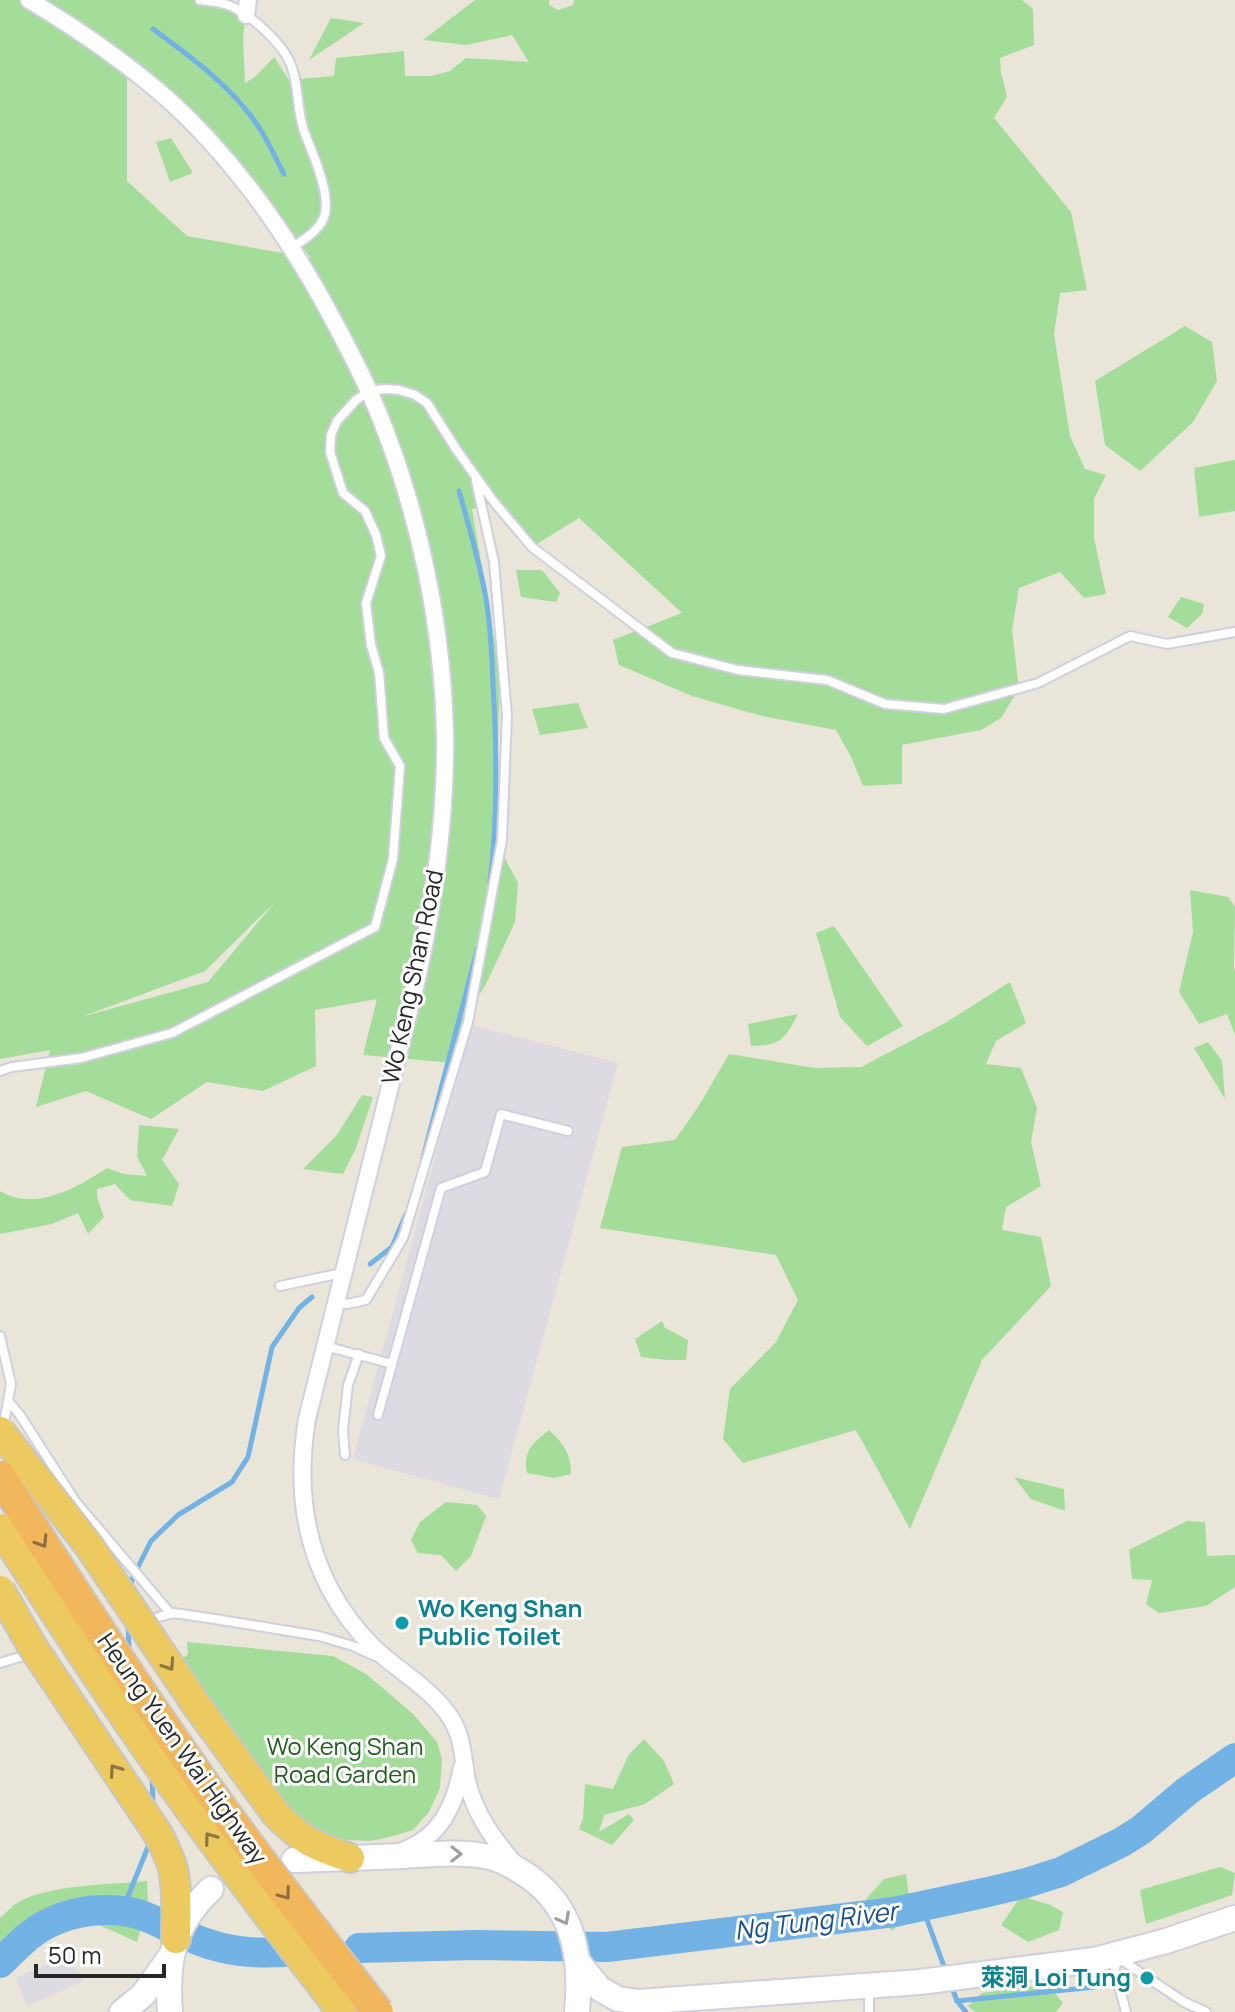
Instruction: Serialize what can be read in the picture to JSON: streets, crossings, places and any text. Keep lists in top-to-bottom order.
{
  "streets": {
    "highway": ["Heung Yuen Wai Highway"],
    "street": ["Wo Keng Shan Road"]
  },
  "water": ["Ng Tung River"],
  "parks": ["Wo Keng Shan Road Garden"],
  "places": ["Wo Keng Shan Public Toilet", "萊洞 Loi Tung"],
  "scale_bar": "50 m"
}
